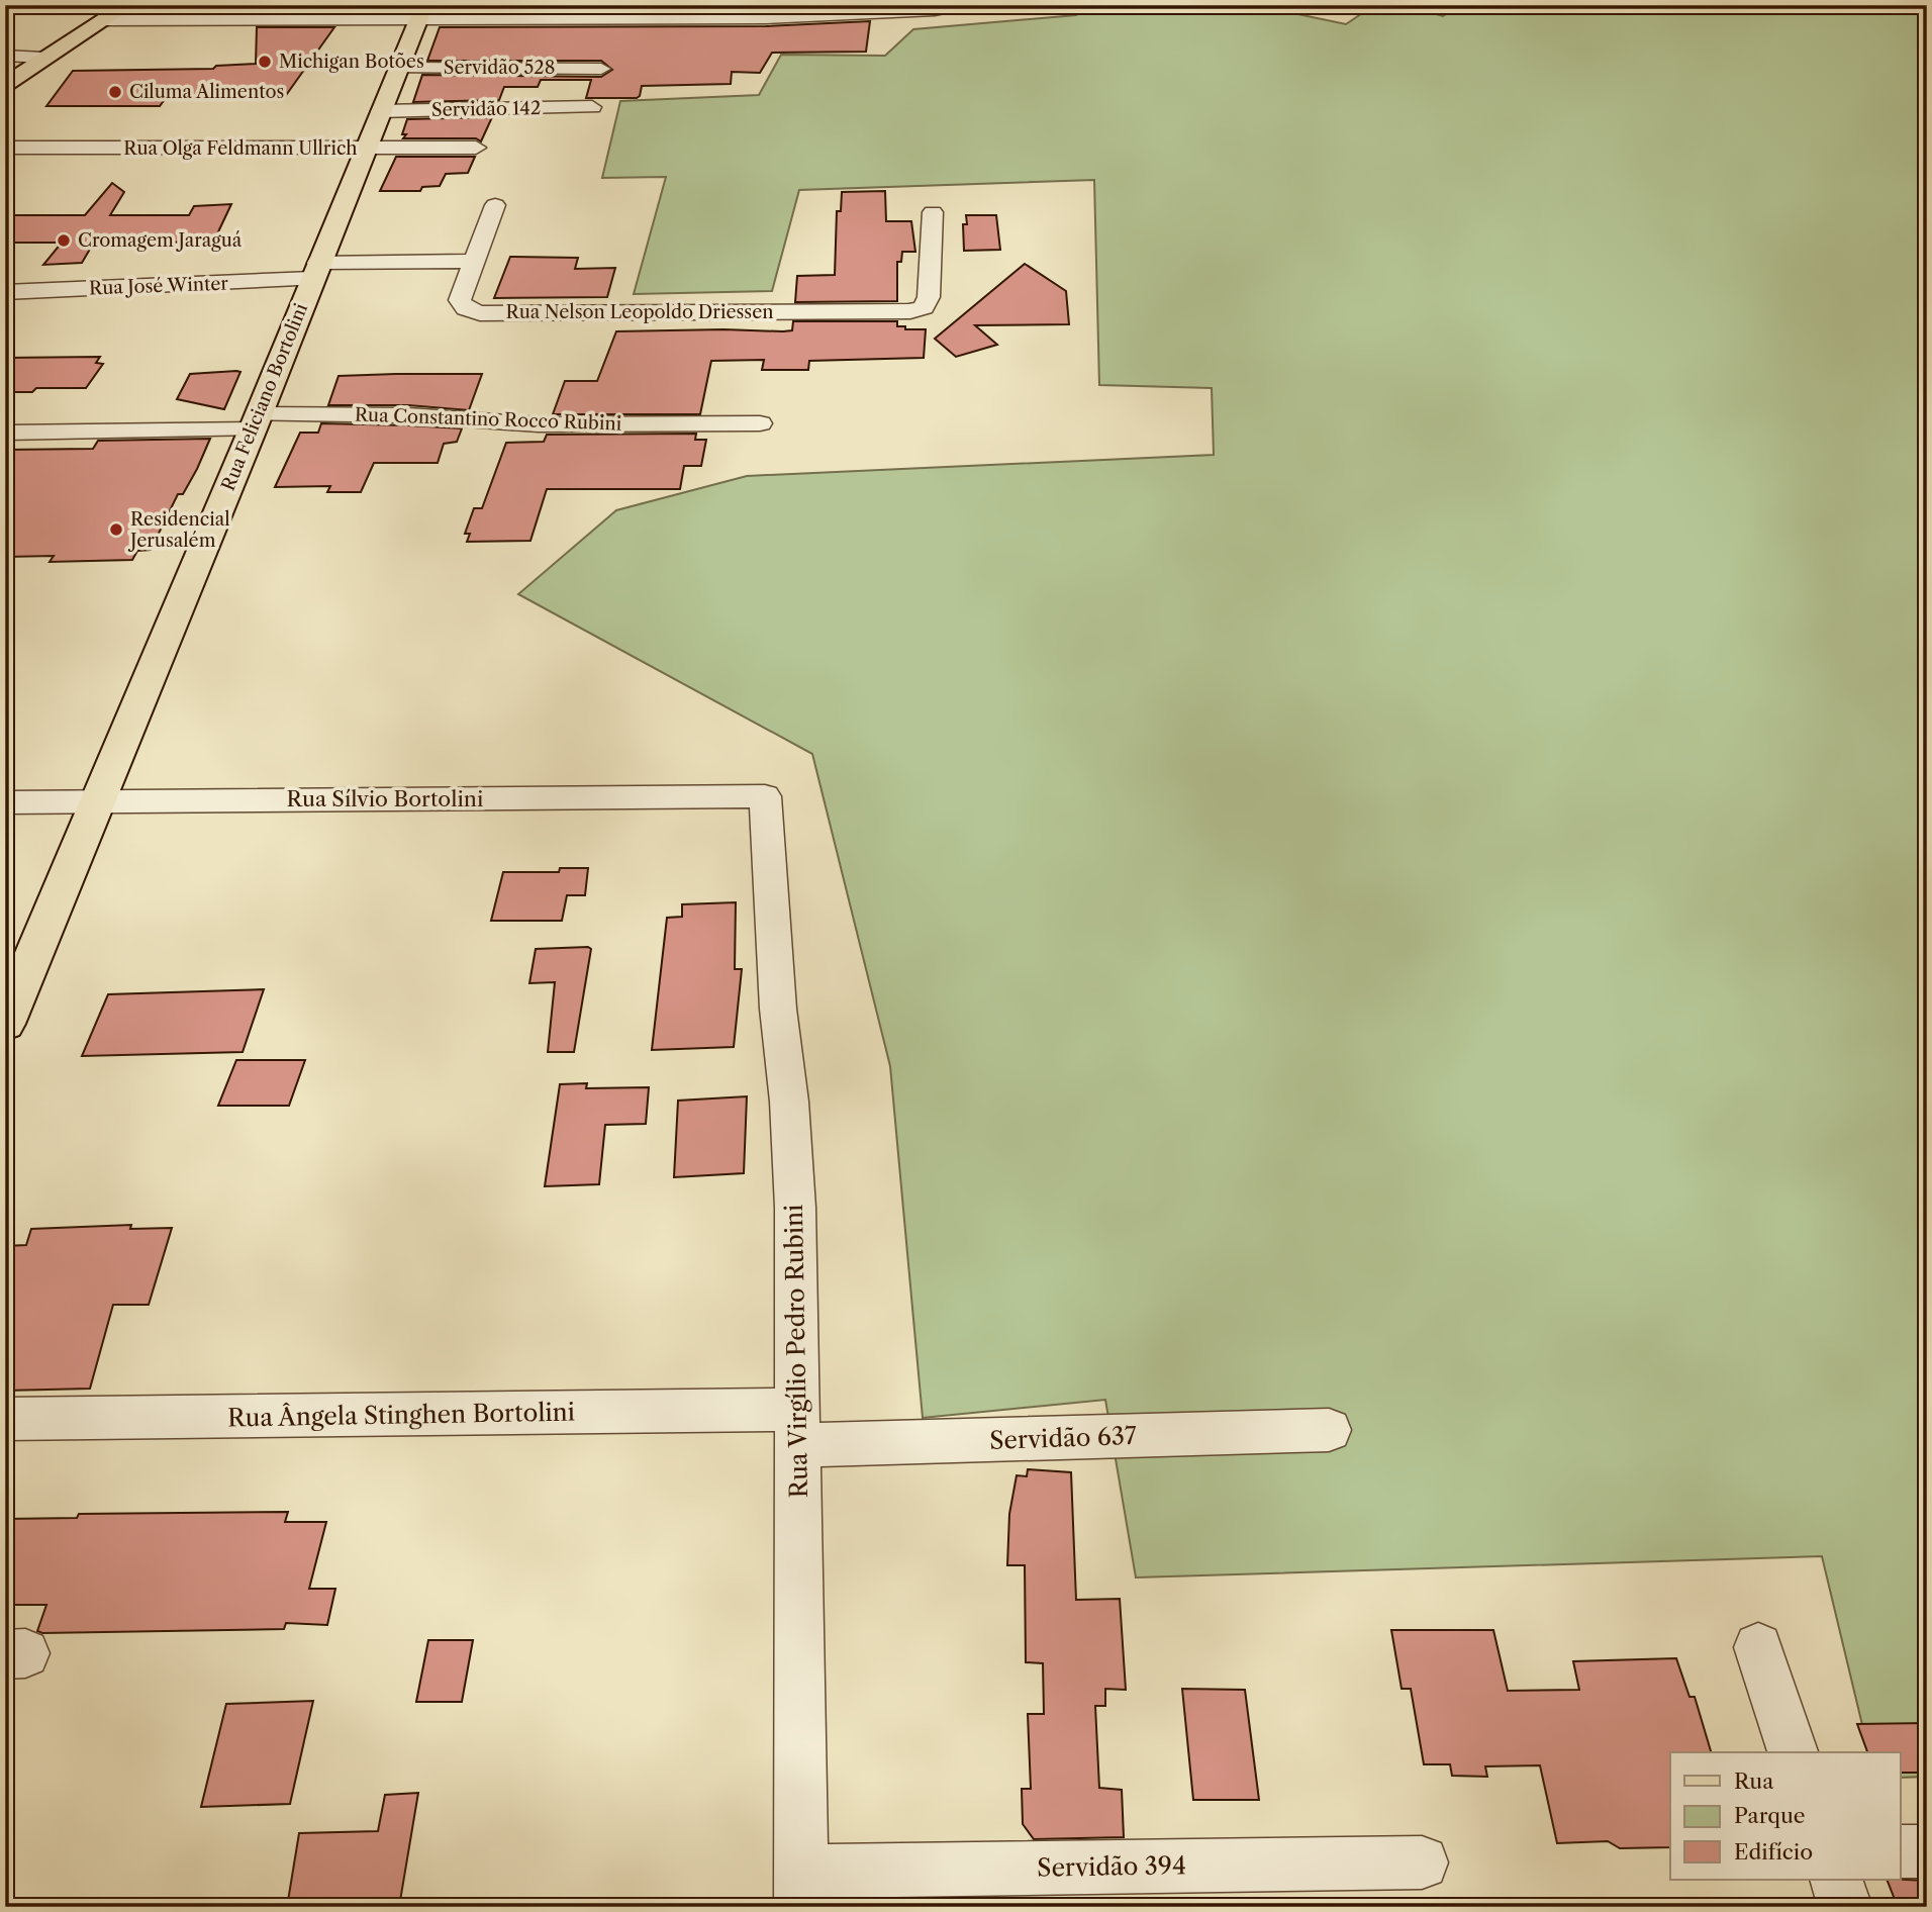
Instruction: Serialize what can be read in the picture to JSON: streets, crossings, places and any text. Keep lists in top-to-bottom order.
{
  "streets": {
    "main road": ["Rua Feliciano Bortolini"],
    "street": [
      "Servidão 528",
      "Servidão 142",
      "Rua Olga Feldmann Ullrich",
      "Rua José Winter",
      "Rua Nelson Leopoldo Driessen",
      "Rua Constantino Rocco Rubini",
      "Rua Sílvio Bortolini",
      "Rua Virgílio Pedro Rubini",
      "Rua Ângela Stinghen Bortolini",
      "Servidão 637",
      "Servidão 394"
    ]
  },
  "crossings": [
    ["Servidão 528", "Rua Feliciano Bortolini"],
    ["Servidão 142", "Rua Feliciano Bortolini"],
    ["Rua Olga Feldmann Ullrich", "Rua Feliciano Bortolini"],
    ["Rua José Winter", "Rua Feliciano Bortolini"],
    ["Rua Feliciano Bortolini", "Rua Constantino Rocco Rubini"],
    ["Rua Feliciano Bortolini", "Rua Sílvio Bortolini"],
    ["Rua Sílvio Bortolini", "Rua Virgílio Pedro Rubini"],
    ["Rua Virgílio Pedro Rubini", "Rua Ângela Stinghen Bortolini"],
    ["Rua Virgílio Pedro Rubini", "Servidão 637"],
    ["Rua Virgílio Pedro Rubini", "Servidão 394"],
    ["Rua Ângela Stinghen Bortolini", "Servidão 637"]
  ],
  "places": [
    "Michigan Botões",
    "Ciluma Alimentos",
    "Cromagem Jaraguá",
    "Residencial Jerusalém"
  ],
  "legend": ["Rua", "Parque", "Edifício"]
}
